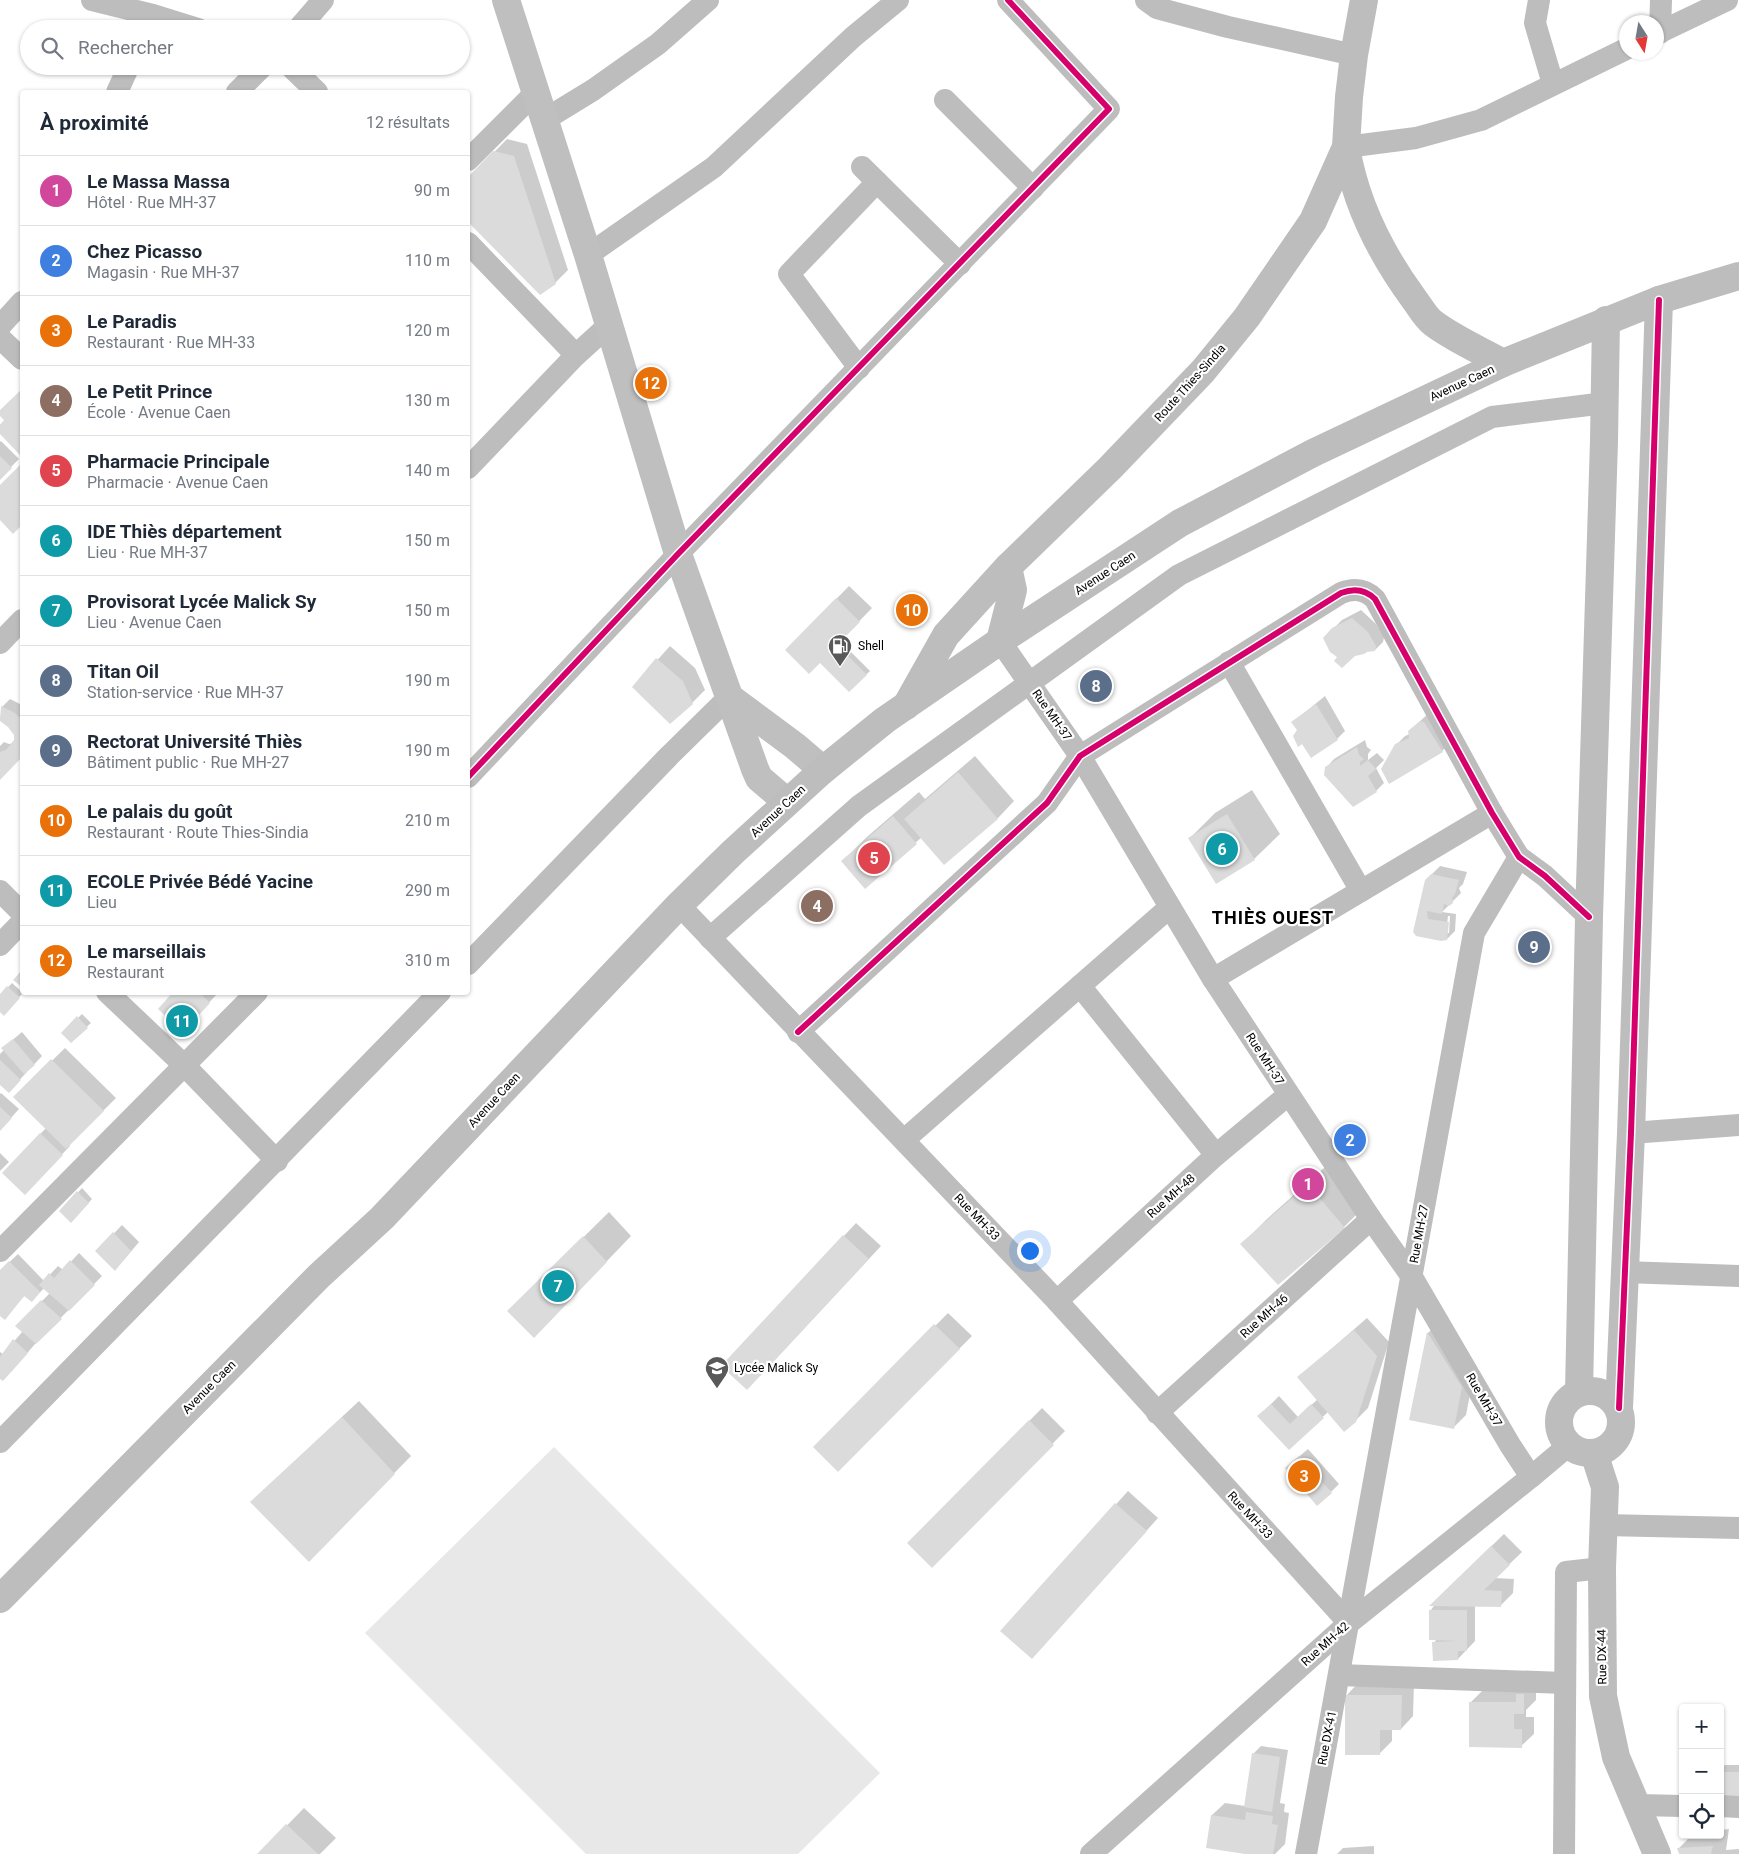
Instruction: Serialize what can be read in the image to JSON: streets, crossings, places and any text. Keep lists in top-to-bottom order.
{
  "streets": {
    "main road": ["Route Thies-Sindia", "Avenue Caen", "Rue DX-44"],
    "street": [
      "Rue MH-37",
      "Rue MH-48",
      "Rue MH-33",
      "Rue MH-27",
      "Rue MH-46",
      "Rue MH-42",
      "Rue DX-41"
    ]
  },
  "crossings": [
    ["Route Thies-Sindia", "Avenue Caen"],
    ["Avenue Caen", "Rue MH-37"],
    ["Avenue Caen", "Rue MH-33"],
    ["Rue MH-37", "Rue MH-48"],
    ["Rue MH-37", "Rue MH-27"],
    ["Rue MH-37", "Rue MH-46"],
    ["Rue MH-37", "Rue MH-42"],
    ["Rue MH-48", "Rue MH-33"],
    ["Rue MH-33", "Rue MH-27"],
    ["Rue MH-33", "Rue MH-46"],
    ["Rue MH-33", "Rue MH-42"],
    ["Rue MH-33", "Rue DX-41"],
    ["Rue MH-27", "Rue MH-42"],
    ["Rue MH-27", "Rue DX-41"],
    ["Rue MH-42", "Rue DX-44"],
    ["Rue MH-42", "Rue DX-41"]
  ],
  "districts": ["THIÈS OUEST"],
  "places": {
    "fuel station": ["Shell"],
    "school or university": ["Lycée Malick Sy"]
  },
  "north": "bottom",
  "page": {
    "search": "Rechercher",
    "heading": ["À proximité", "12 résultats"],
    "list": [
      {
        "mark": "1",
        "name": "Le Massa Massa",
        "note": "Hôtel · Rue MH-37",
        "value": "90 m"
      },
      {
        "mark": "2",
        "name": "Chez Picasso",
        "note": "Magasin · Rue MH-37",
        "value": "110 m"
      },
      {
        "mark": "3",
        "name": "Le Paradis",
        "note": "Restaurant · Rue MH-33",
        "value": "120 m"
      },
      {
        "mark": "4",
        "name": "Le Petit Prince",
        "note": "École · Avenue Caen",
        "value": "130 m"
      },
      {
        "mark": "5",
        "name": "Pharmacie Principale",
        "note": "Pharmacie · Avenue Caen",
        "value": "140 m"
      },
      {
        "mark": "6",
        "name": "IDE Thiès département",
        "note": "Lieu · Rue MH-37",
        "value": "150 m"
      },
      {
        "mark": "7",
        "name": "Provisorat Lycée Malick Sy",
        "note": "Lieu · Avenue Caen",
        "value": "150 m"
      },
      {
        "mark": "8",
        "name": "Titan Oil",
        "note": "Station-service · Rue MH-37",
        "value": "190 m"
      },
      {
        "mark": "9",
        "name": "Rectorat Université Thiès",
        "note": "Bâtiment public · Rue MH-27",
        "value": "190 m"
      },
      {
        "mark": "10",
        "name": "Le palais du goût",
        "note": "Restaurant · Route Thies-Sindia",
        "value": "210 m"
      },
      {
        "mark": "11",
        "name": "ECOLE Privée Bédé Yacine",
        "note": "Lieu",
        "value": "290 m"
      },
      {
        "mark": "12",
        "name": "Le marseillais",
        "note": "Restaurant",
        "value": "310 m"
      }
    ],
    "pins": [
      "12",
      "10",
      "8",
      "6",
      "5",
      "4",
      "9",
      "11",
      "2",
      "1",
      "7",
      "3"
    ],
    "map_buttons": ["+", "−"]
  }
}
